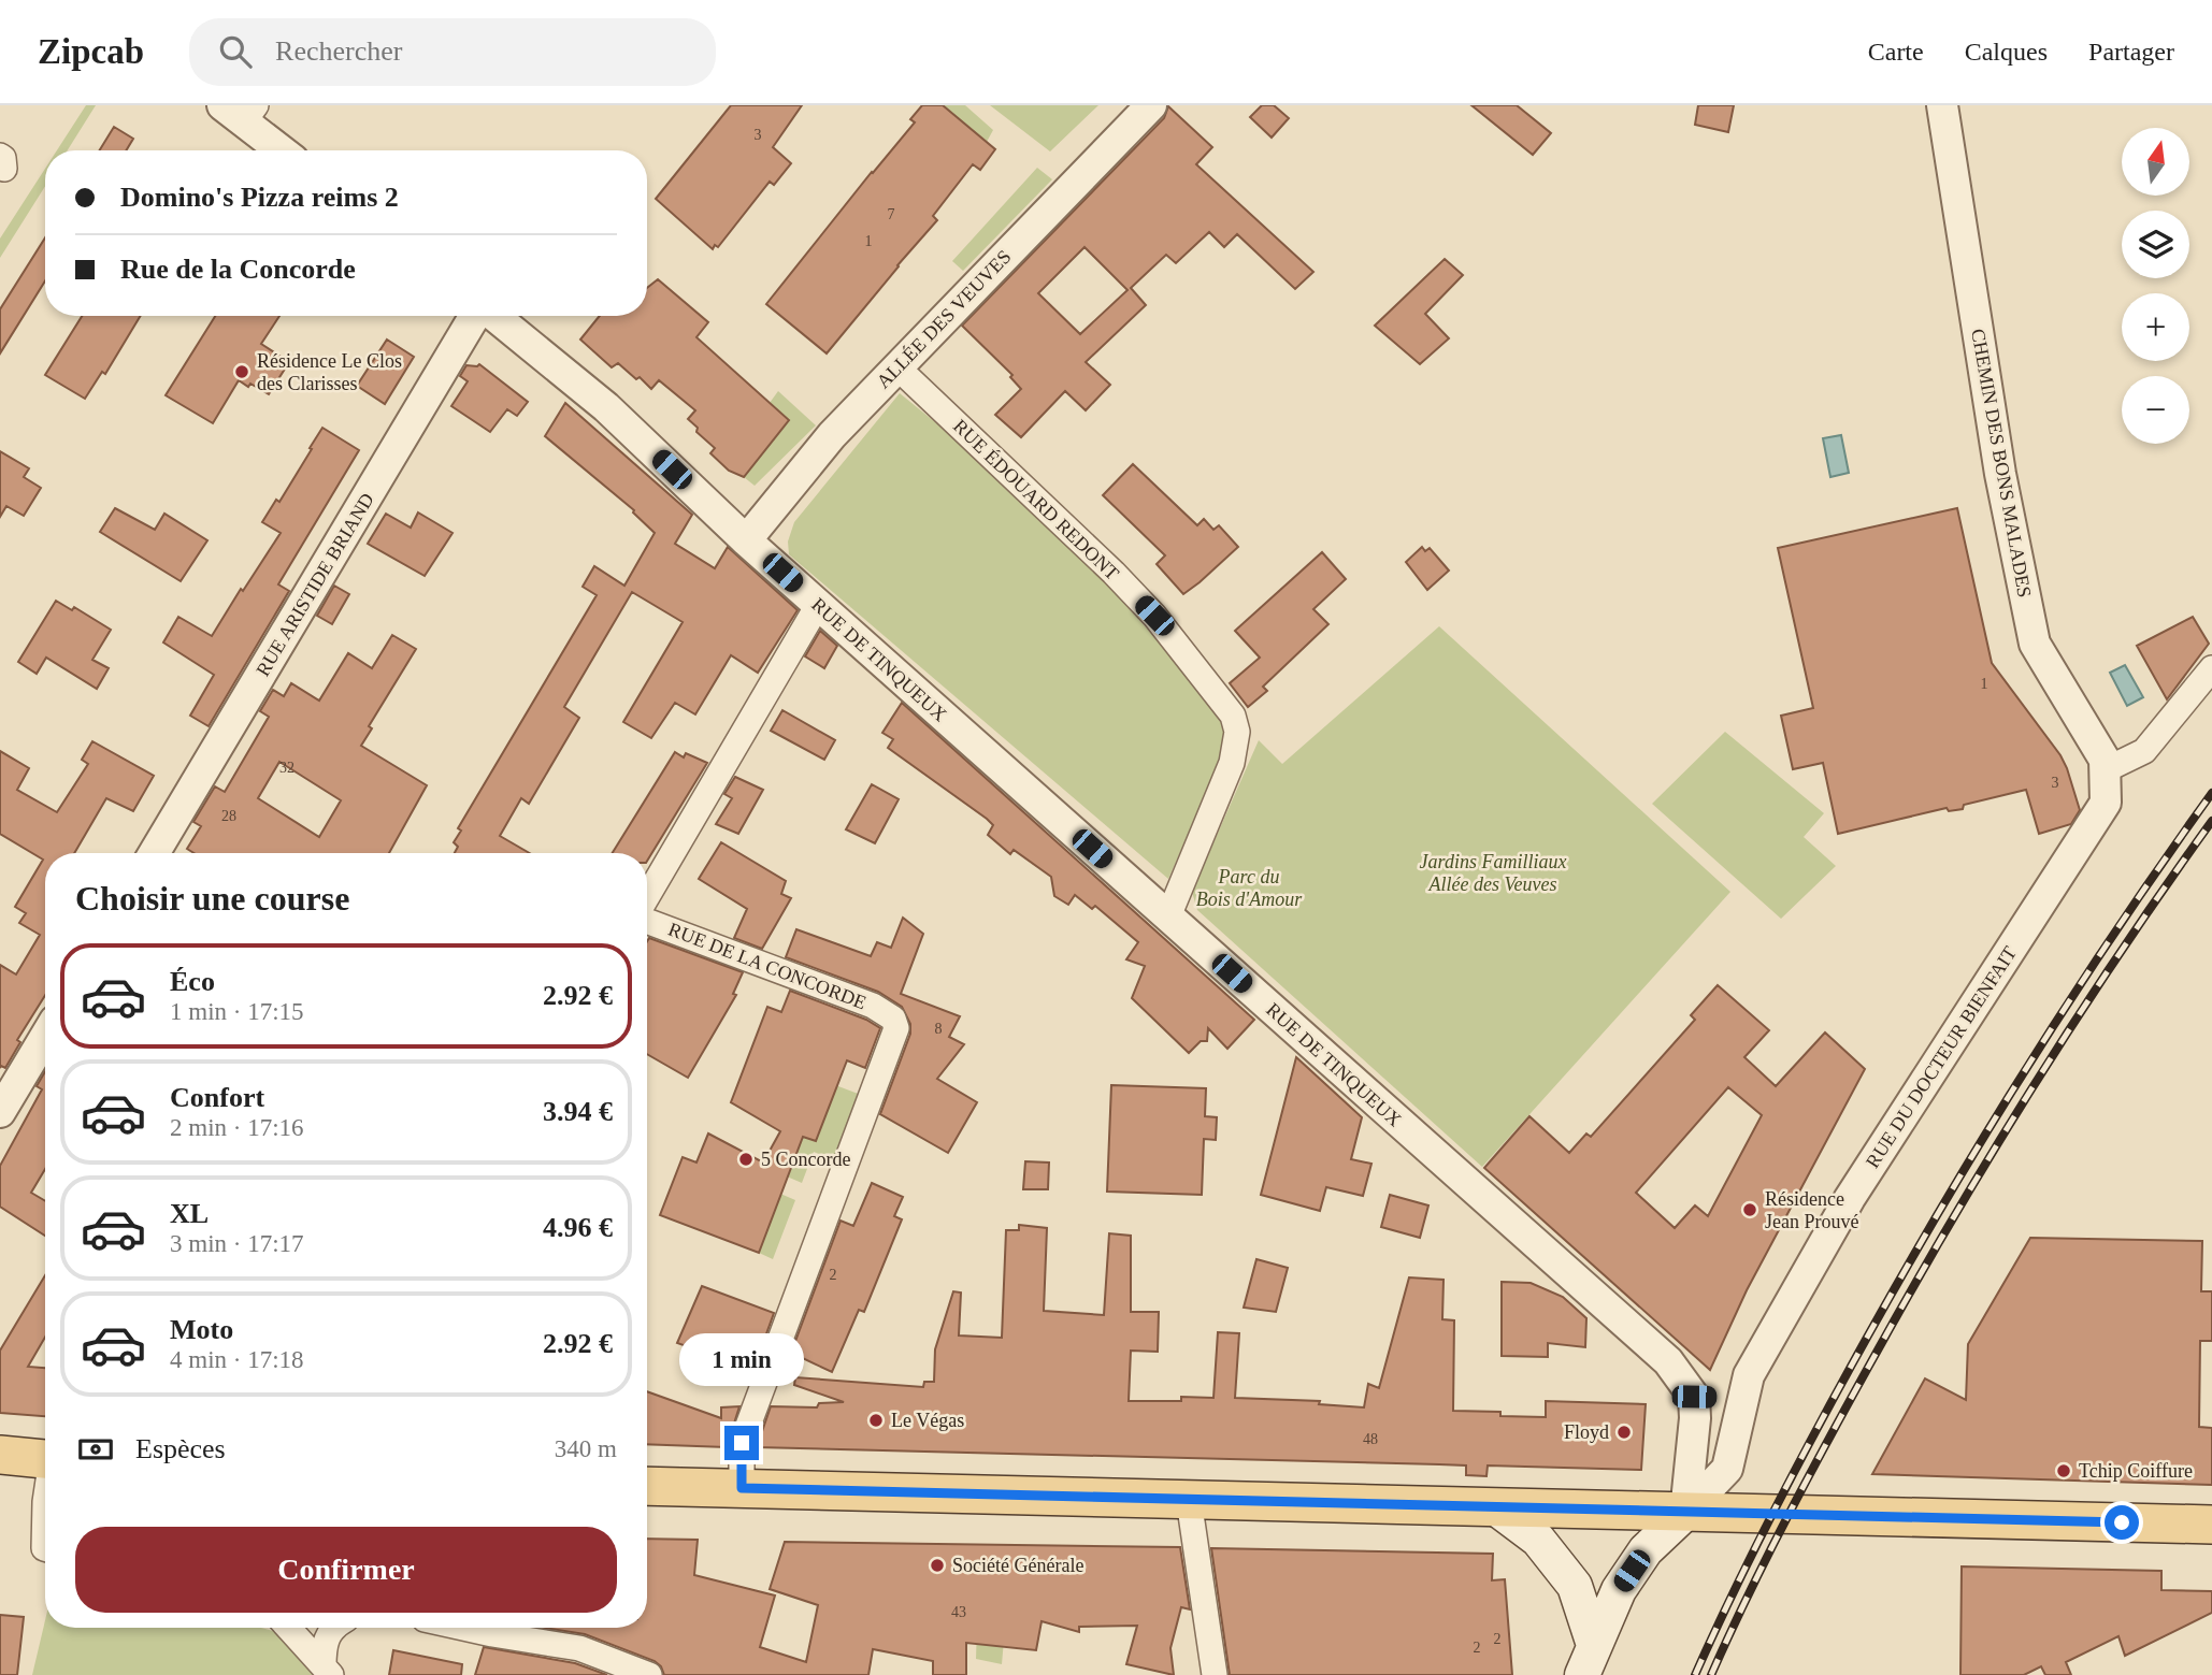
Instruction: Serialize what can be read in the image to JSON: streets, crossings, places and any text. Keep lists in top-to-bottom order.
{
  "streets": {
    "street": [
      "ALLÉE DES VEUVES",
      "CHEMIN DES BONS MALADES",
      "RUE ÉDOUARD REDONT",
      "RUE ARISTIDE BRIAND",
      "RUE DE TINQUEUX",
      "RUE DE LA CONCORDE",
      "RUE DU DOCTEUR BIENFAIT"
    ]
  },
  "crossings": [
    ["ALLÉE DES VEUVES", "RUE ÉDOUARD REDONT"],
    ["ALLÉE DES VEUVES", "RUE DE TINQUEUX"],
    ["CHEMIN DES BONS MALADES", "RUE DU DOCTEUR BIENFAIT"],
    ["RUE ÉDOUARD REDONT", "RUE DE TINQUEUX"],
    ["RUE DE TINQUEUX", "RUE DE LA CONCORDE"]
  ],
  "parks": ["Jardins Familliaux Allée des Veuves", "Parc du Bois d'Amour"],
  "places": [
    "Résidence Le Clos des Clarisses",
    "5 Concorde",
    "Résidence Jean Prouvé",
    "Le Végas",
    "Floyd",
    "Tchip Coiffure",
    "Société Générale"
  ],
  "house_numbers": [
    "3",
    "7",
    "1",
    "1",
    "32",
    "3",
    "28",
    "8",
    "2",
    "48",
    "43",
    "2",
    "2"
  ],
  "north": "top",
  "page": {
    "header": "Zipcab",
    "search": "Rechercher",
    "nav": ["Carte", "Calques", "Partager"],
    "map_buttons": ["+", "−"],
    "banner": ["Domino's Pizza reims 2", "Rue de la Concorde"],
    "heading": "Choisir une course",
    "list": [
      {
        "name": "Éco",
        "note": "1 min · 17:15",
        "value": "2.92 €"
      },
      {
        "name": "Confort",
        "note": "2 min · 17:16",
        "value": "3.94 €"
      },
      {
        "name": "XL",
        "note": "3 min · 17:17",
        "value": "4.96 €"
      },
      {
        "name": "Moto",
        "note": "4 min · 17:18",
        "value": "2.92 €"
      }
    ],
    "bubble": "1 min",
    "pay": ["Espèces", "340 m"],
    "buttons": "Confirmer"
  }
}
